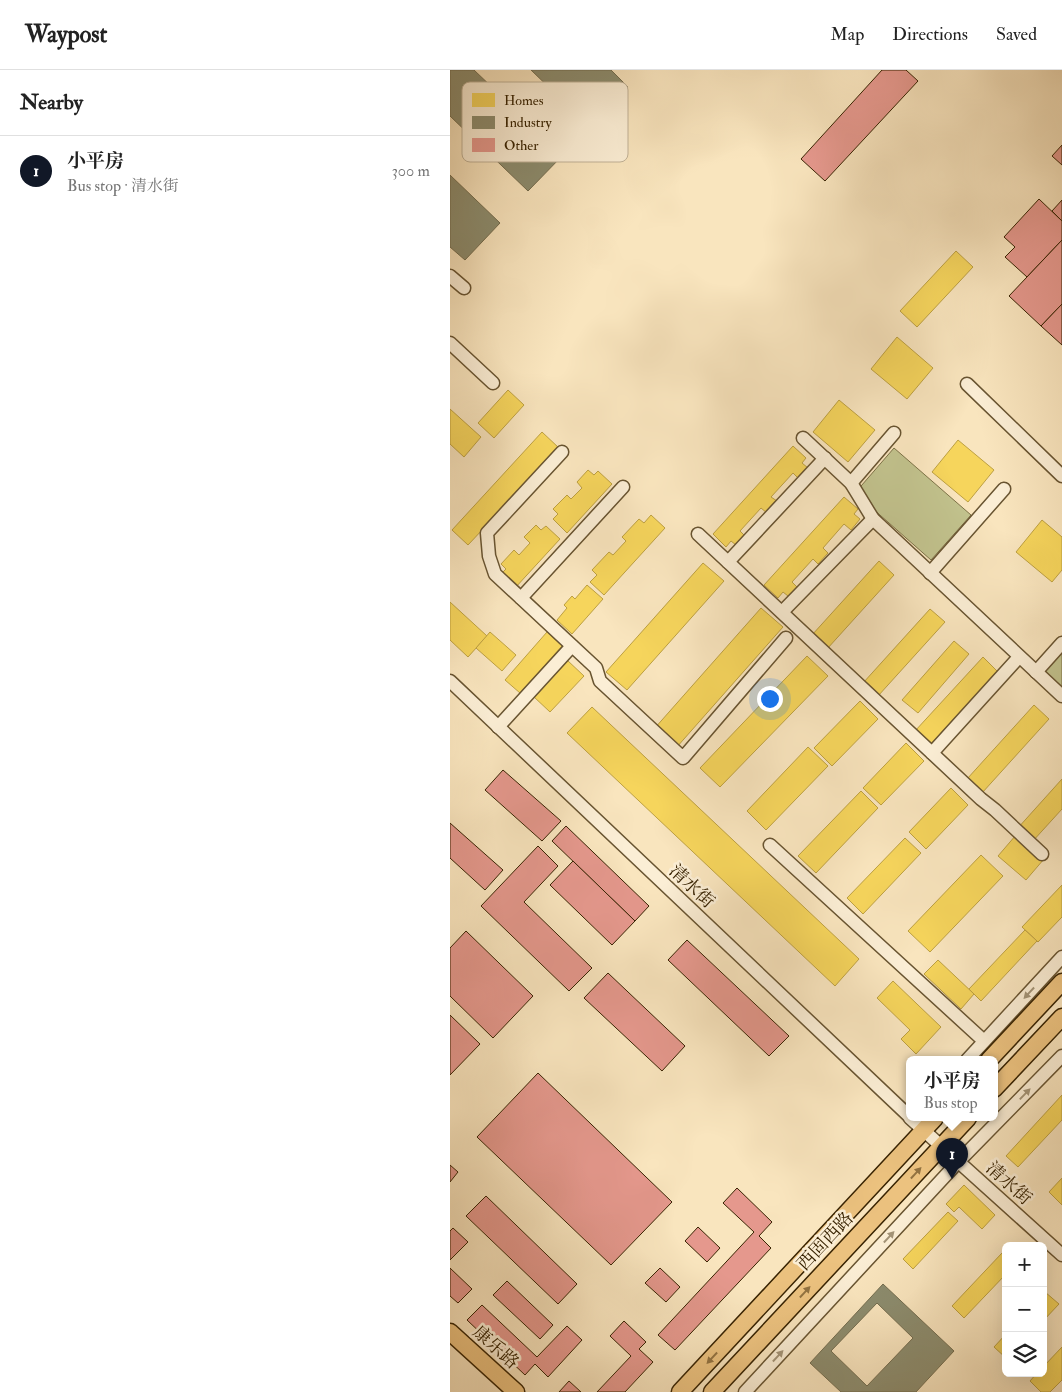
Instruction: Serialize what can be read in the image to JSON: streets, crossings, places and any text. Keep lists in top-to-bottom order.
{
  "streets": {
    "main road": ["西固西路", "康乐路"],
    "street": ["清水街"]
  },
  "crossings": [
    ["清水街", "西固西路"]
  ],
  "legend": ["Homes", "Industry", "Other"],
  "page": {
    "header": "Waypost",
    "nav": ["Map", "Directions", "Saved"],
    "heading": "Nearby",
    "list": [
      {
        "mark": "1",
        "name": "小平房",
        "note": "Bus stop · 清水街",
        "value": "300 m"
      }
    ],
    "popup": ["小平房", "Bus stop"],
    "pins": "1",
    "map_buttons": ["+", "−"]
  }
}
